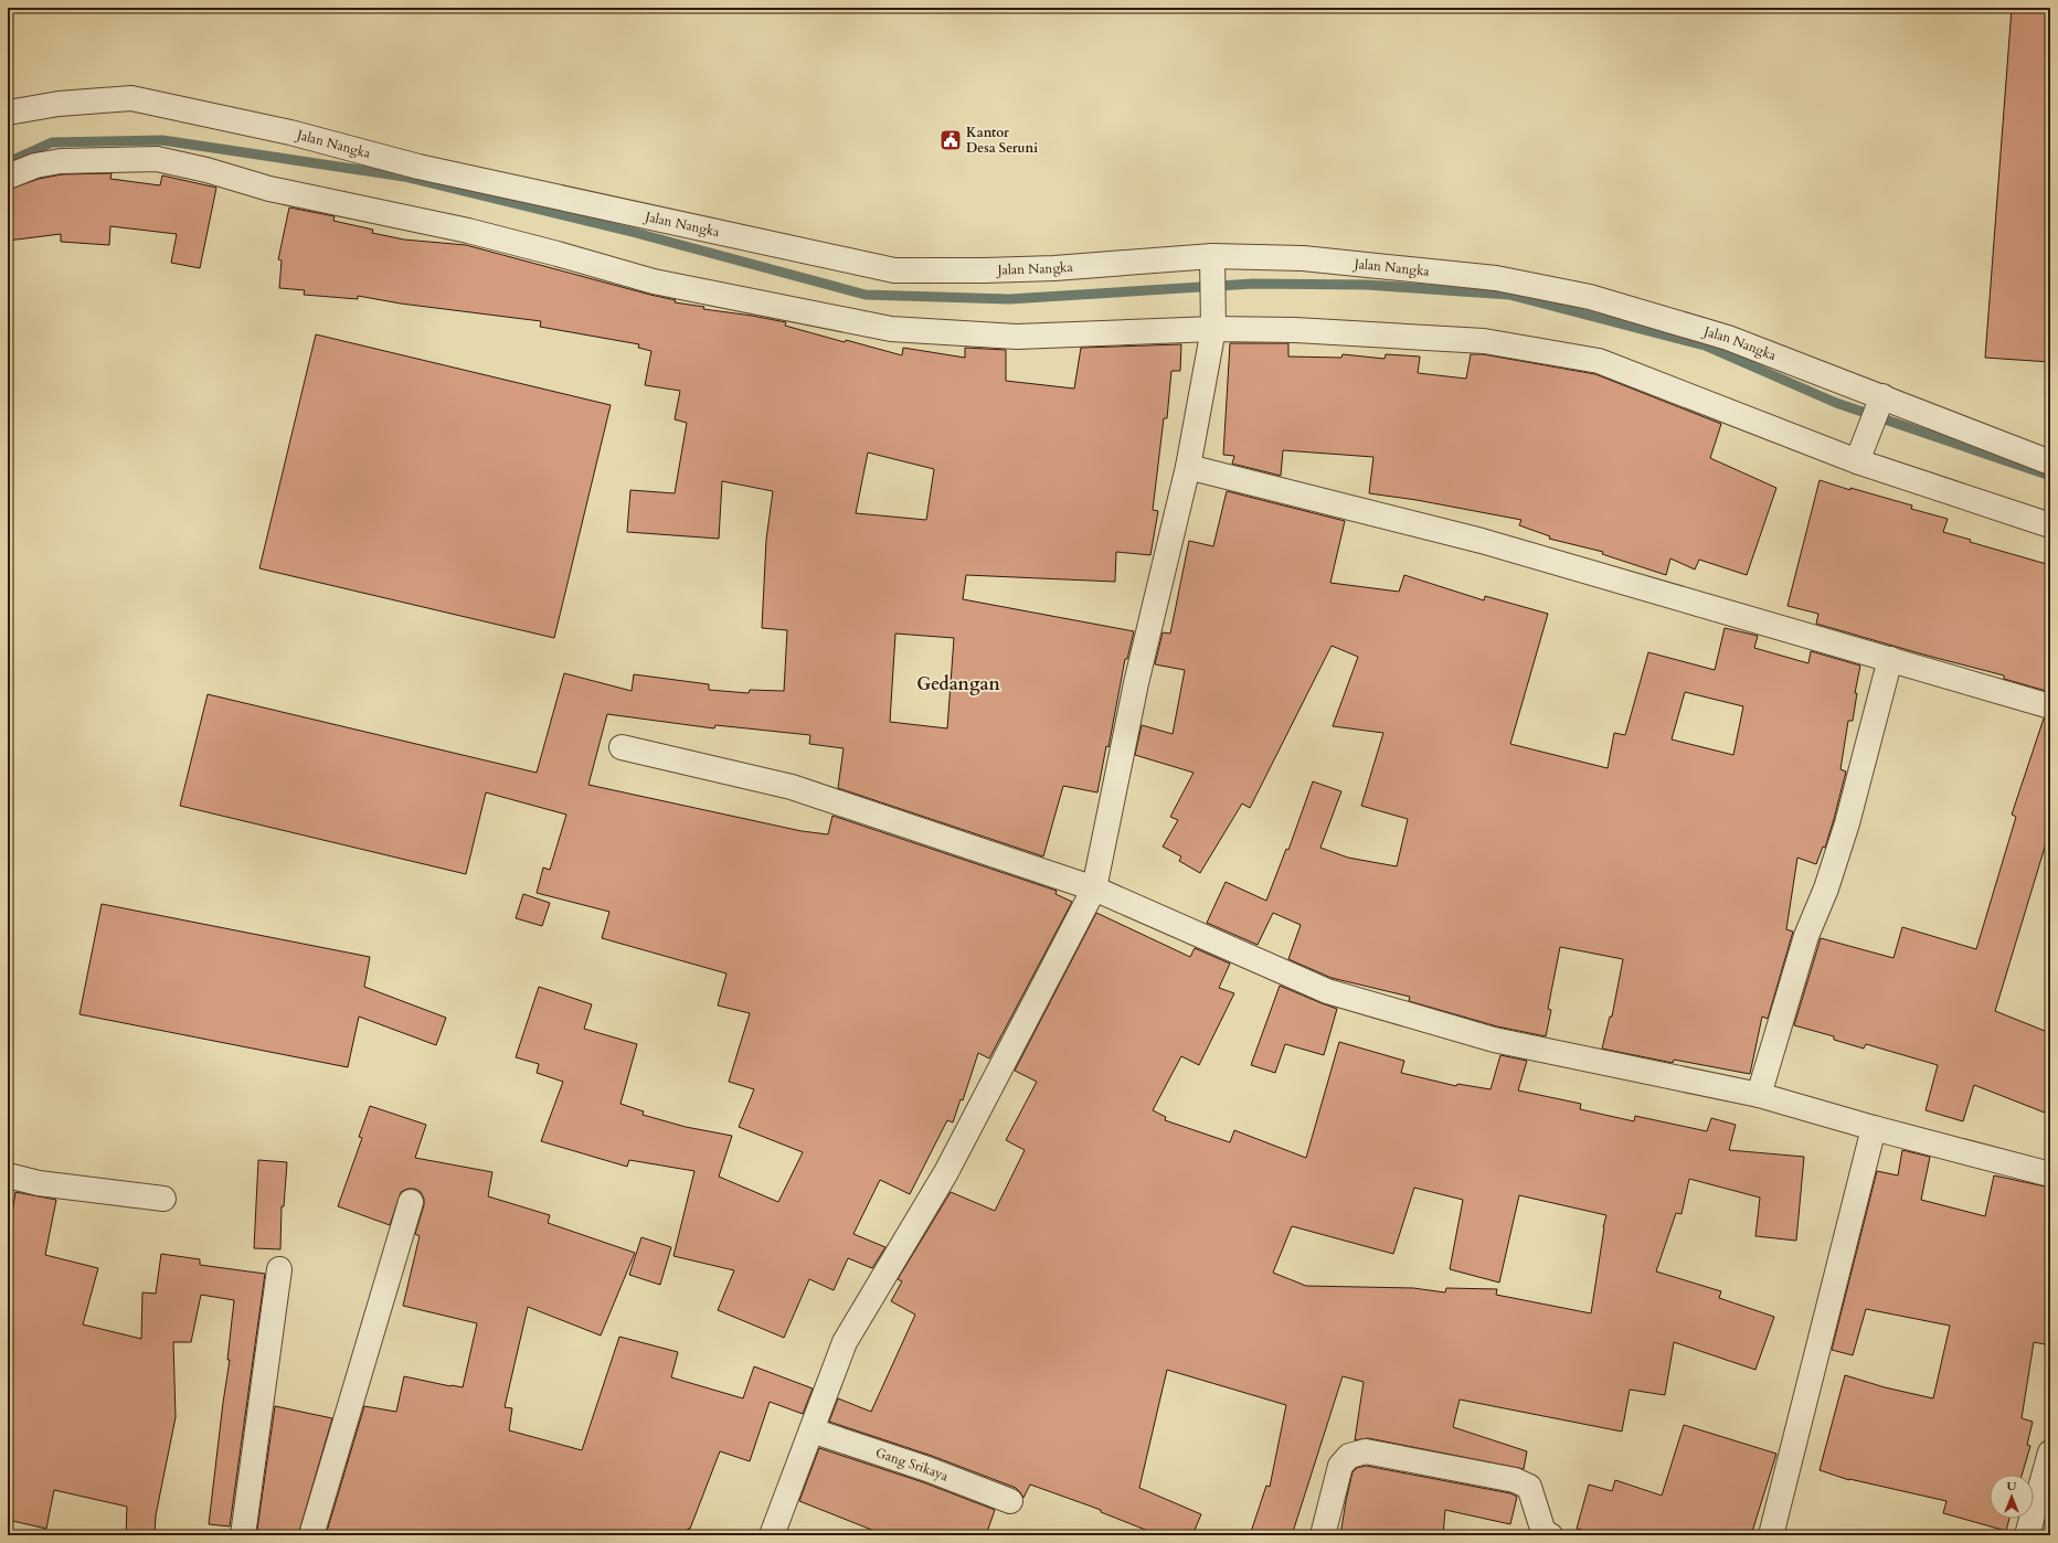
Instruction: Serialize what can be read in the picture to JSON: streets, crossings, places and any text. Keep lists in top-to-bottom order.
{
  "streets": {
    "street": ["Jalan Nangka", "Gang Srikaya"]
  },
  "districts": ["Gedangan"],
  "places": {
    "public building": ["Kantor Desa Seruni"]
  },
  "north": "top"
}
